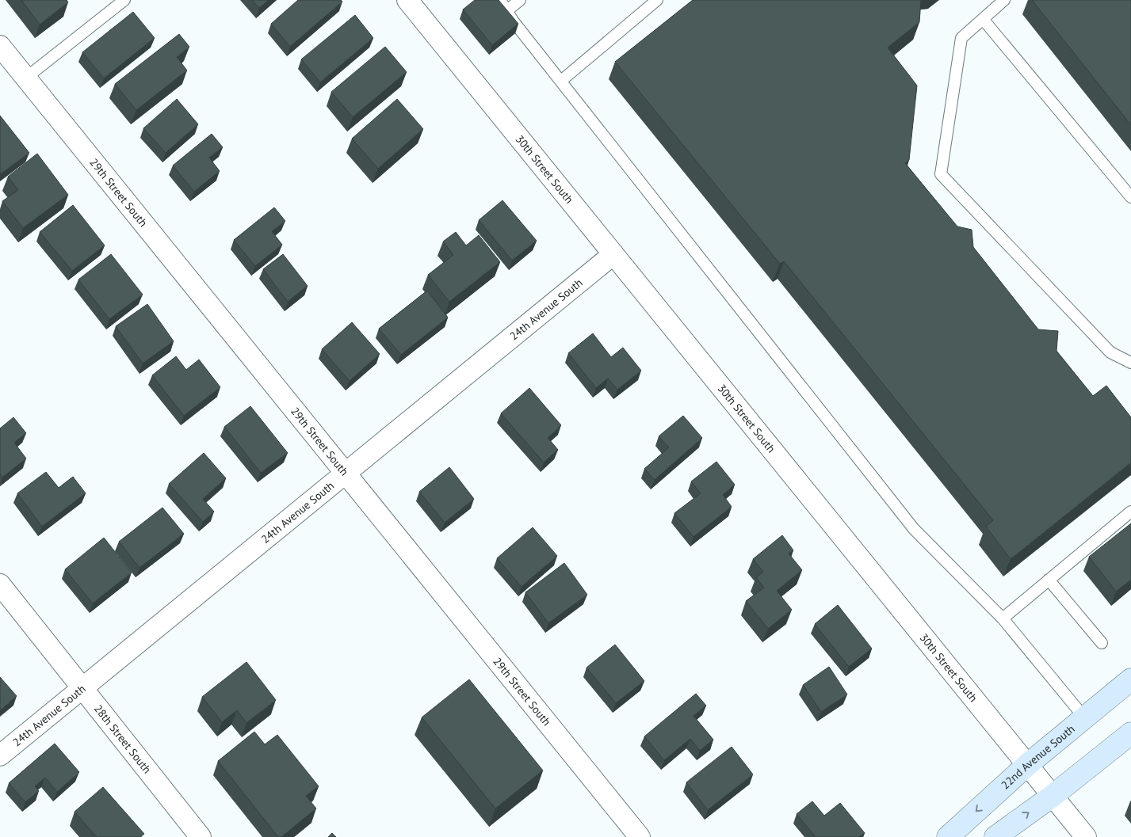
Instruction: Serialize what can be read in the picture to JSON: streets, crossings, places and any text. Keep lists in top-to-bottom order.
{
  "streets": {
    "main road": ["22nd Avenue South"],
    "street": [
      "30th Street South",
      "29th Street South",
      "24th Avenue South",
      "28th Street South"
    ]
  },
  "crossings": [
    ["30th Street South", "24th Avenue South"],
    ["30th Street South", "22nd Avenue South"],
    ["29th Street South", "24th Avenue South"],
    ["24th Avenue South", "28th Street South"]
  ]
}
